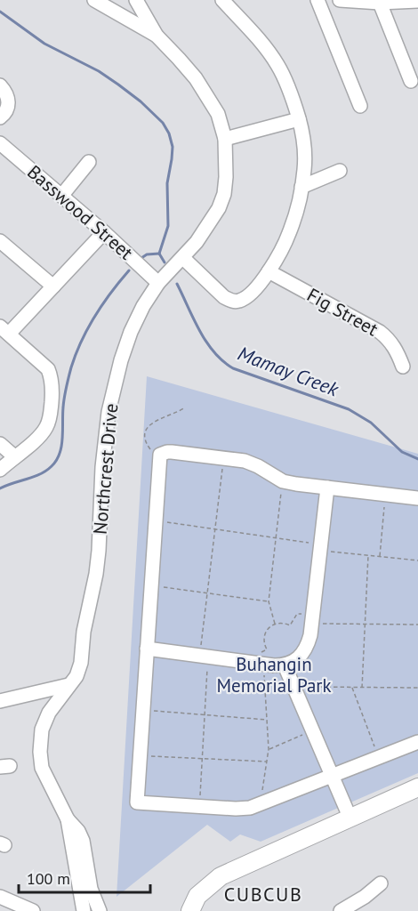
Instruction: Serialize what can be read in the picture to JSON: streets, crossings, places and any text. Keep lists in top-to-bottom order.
{
  "streets": {
    "street": ["Basswood Street", "Fig Street", "Northcrest Drive"]
  },
  "crossings": [
    ["Basswood Street", "Northcrest Drive"]
  ],
  "districts": ["CUBCUB"],
  "water": ["Mamay Creek"],
  "parks": ["Buhangin Memorial Park"],
  "scale_bar": "100 m"
}
